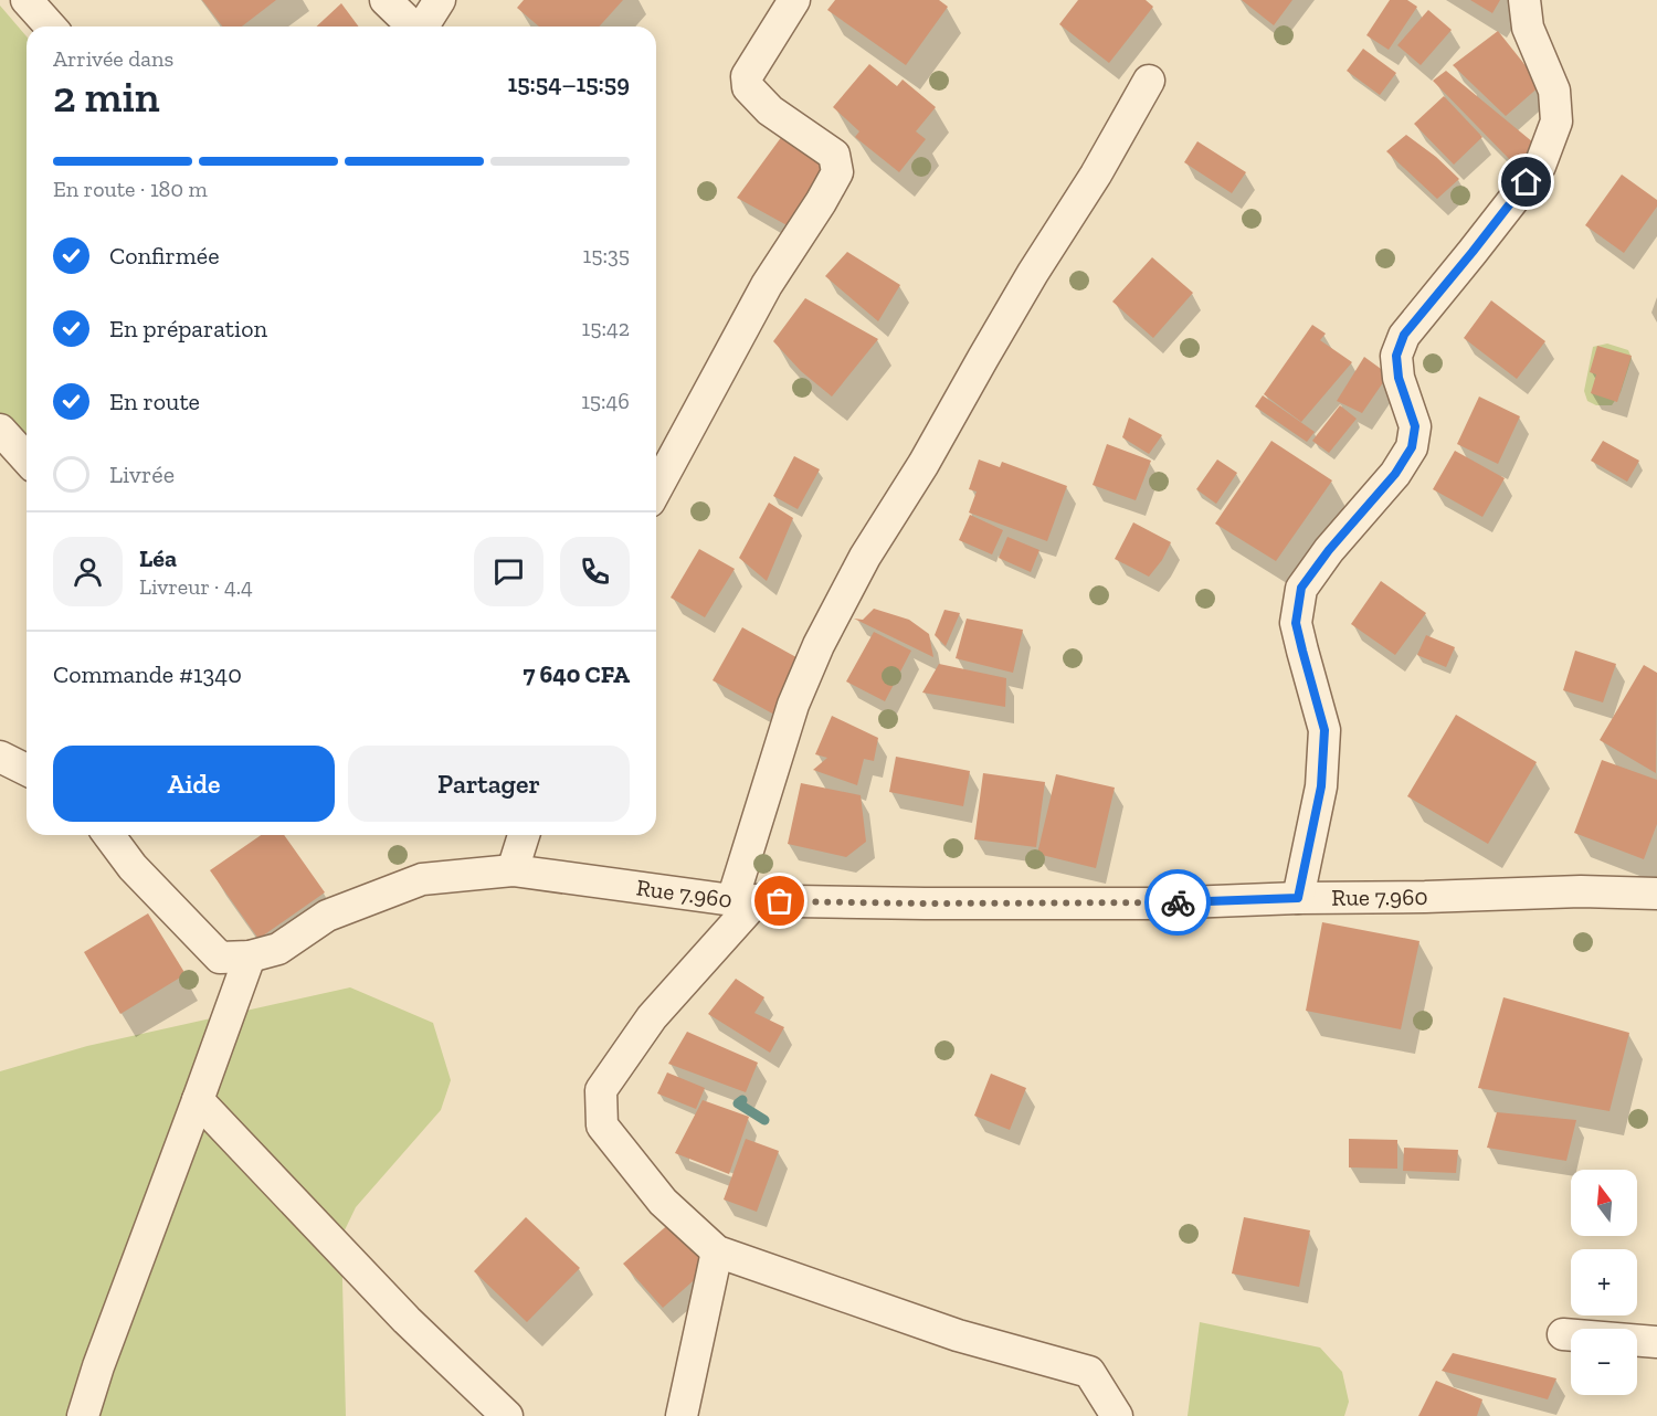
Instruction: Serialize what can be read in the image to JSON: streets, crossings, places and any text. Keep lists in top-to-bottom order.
{
  "streets": {
    "street": ["Rue 7.960"]
  },
  "north": "top",
  "page": {
    "heading": ["2 min", "Arrivée dans", "15:54–15:59"],
    "panel": [
      "Léa",
      "Livreur · 4.4",
      "Commande #1340",
      "7 640 CFA"
    ],
    "bar": "En route · 180 m",
    "list": [
      ["Confirmée", "15:35"],
      ["En préparation", "15:42"],
      ["En route", "15:46"],
      "Livrée"
    ],
    "buttons": ["Aide", "Partager"],
    "map_buttons": ["+", "−"]
  }
}
